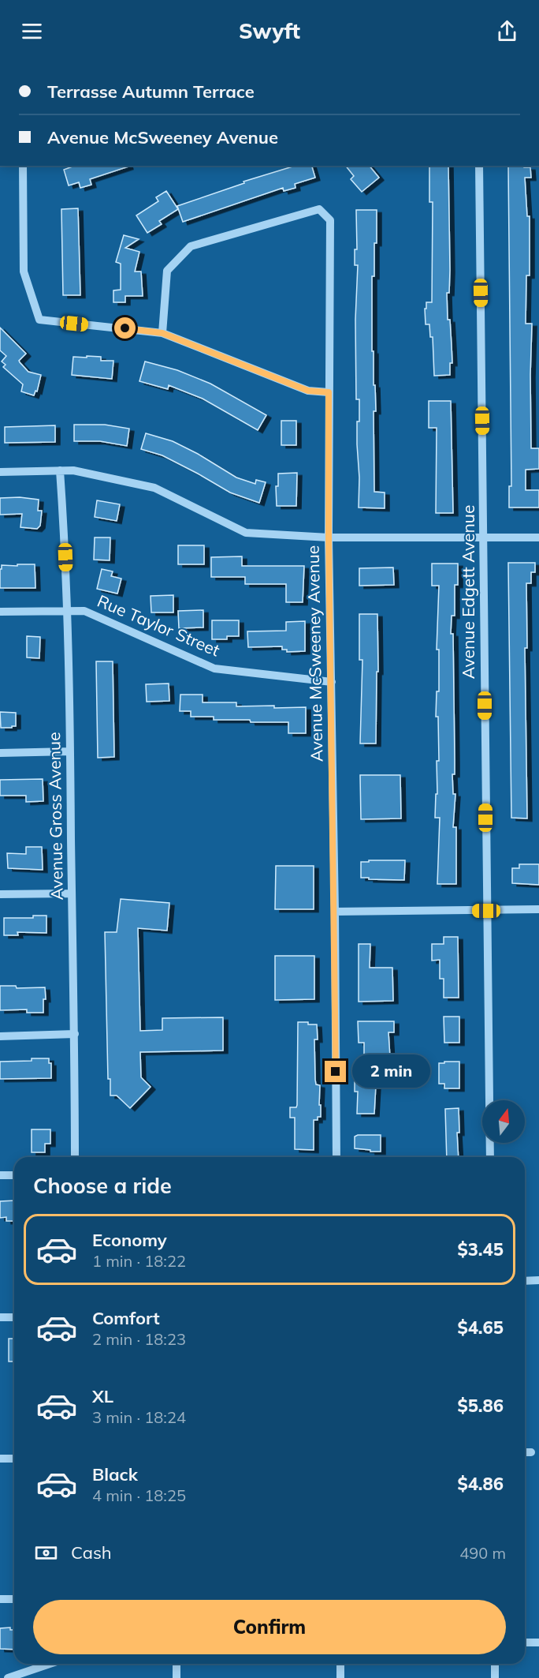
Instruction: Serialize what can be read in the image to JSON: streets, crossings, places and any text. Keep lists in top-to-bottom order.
{
  "streets": {
    "street": [
      "Avenue Edgett Avenue",
      "Rue Taylor Street",
      "Avenue McSweeney Avenue",
      "Avenue Gross Avenue"
    ]
  },
  "crossings": [
    ["Rue Taylor Street", "Avenue McSweeney Avenue"],
    ["Rue Taylor Street", "Avenue Gross Avenue"]
  ],
  "north": "top",
  "page": {
    "header": "Swyft",
    "banner": ["Terrasse Autumn Terrace", "Avenue McSweeney Avenue"],
    "bubble": "2 min",
    "heading": "Choose a ride",
    "list": [
      {
        "name": "Economy",
        "note": "1 min · 18:22",
        "value": "$3.45"
      },
      {
        "name": "Comfort",
        "note": "2 min · 18:23",
        "value": "$4.65"
      },
      {
        "name": "XL",
        "note": "3 min · 18:24",
        "value": "$5.86"
      },
      {
        "name": "Black",
        "note": "4 min · 18:25",
        "value": "$4.86"
      }
    ],
    "pay": ["Cash", "490 m"],
    "buttons": "Confirm"
  }
}
